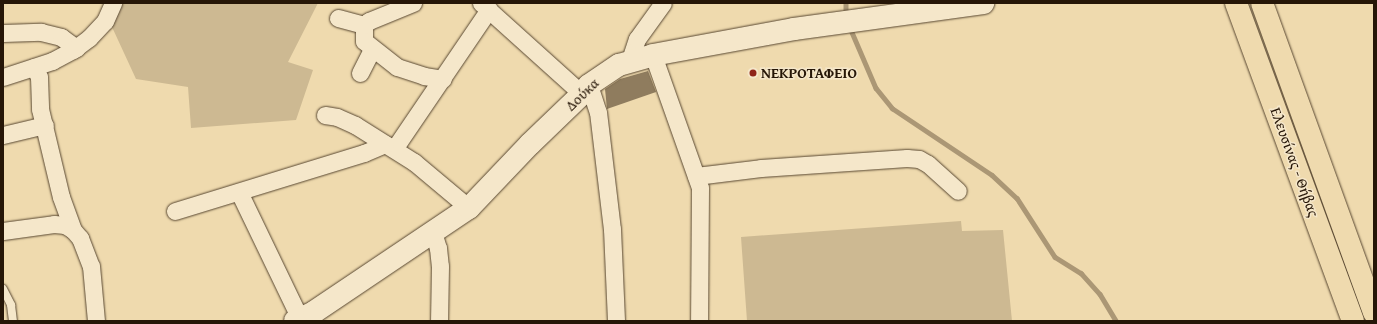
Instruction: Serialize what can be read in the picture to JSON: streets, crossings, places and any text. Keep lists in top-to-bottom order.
{
  "streets": {
    "main road": ["Δούκα", "Ελευσίνας - Θήβας"]
  },
  "places": ["ΝΕΚΡΟΤΑΦΕΙΟ"]
}
